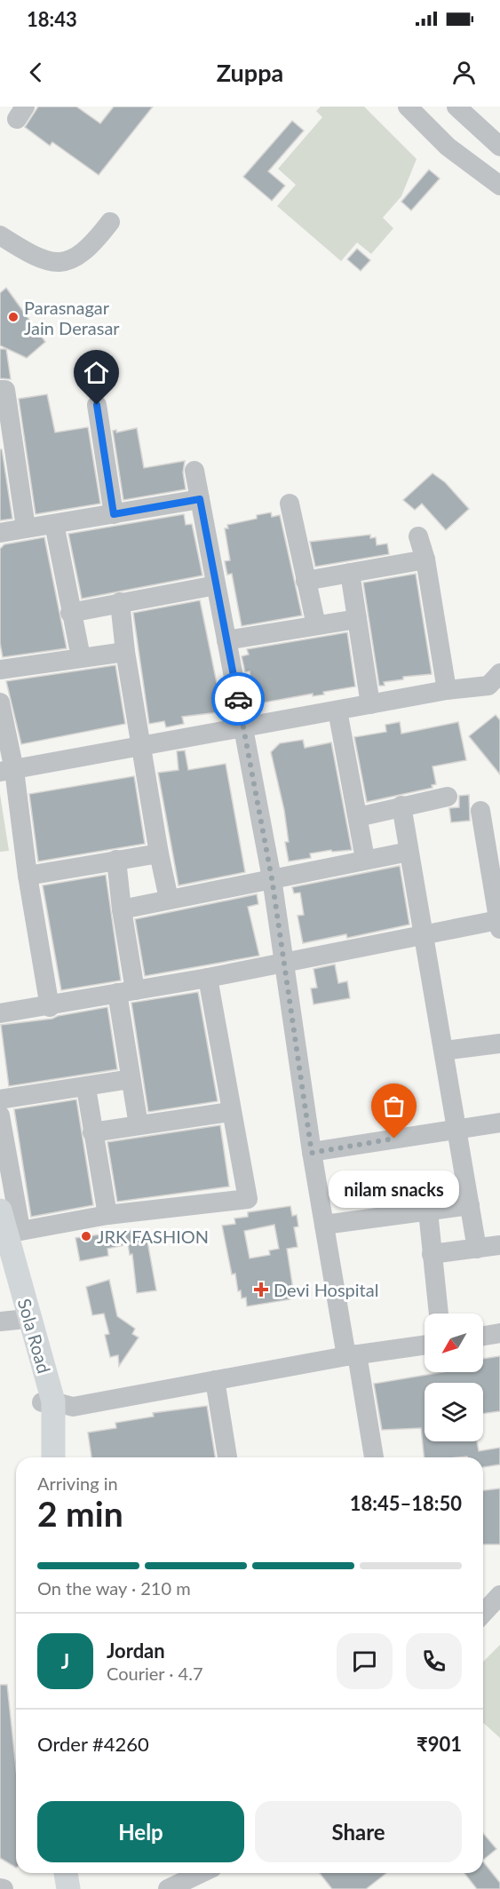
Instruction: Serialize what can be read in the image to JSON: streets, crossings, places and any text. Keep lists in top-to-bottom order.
{
  "streets": {
    "main road": ["Sola Road"]
  },
  "places": {
    "other": ["Parasnagar Jain Derasar", "nilam snacks", "JRK FASHION"],
    "health": ["Devi Hospital"]
  },
  "north": "bottom left",
  "page": {
    "status": "18:43",
    "header": "Zuppa",
    "bubble": "nilam snacks",
    "heading": ["2 min", "Arriving in", "18:45–18:50"],
    "panel": [
      "Jordan",
      "Courier · 4.7",
      "Order #4260",
      "₹901"
    ],
    "bar": "On the way · 210 m",
    "round": "J",
    "buttons": ["Help", "Share"]
  }
}
